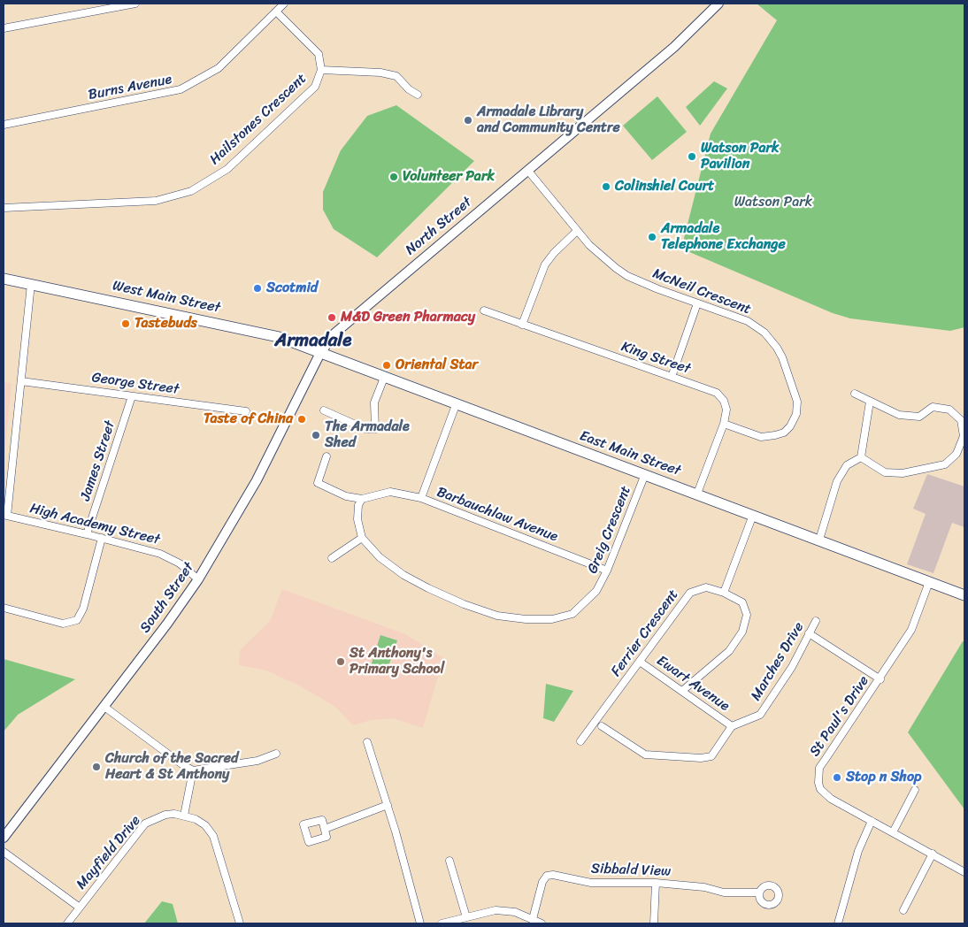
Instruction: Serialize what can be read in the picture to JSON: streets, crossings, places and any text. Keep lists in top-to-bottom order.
{
  "streets": {
    "main road": [
      "North Street",
      "West Main Street",
      "East Main Street",
      "South Street"
    ],
    "street": [
      "Burns Avenue",
      "Hailstones Crescent",
      "McNeil Crescent",
      "King Street",
      "George Street",
      "James Street",
      "Barbauchlaw Avenue",
      "High Academy Street",
      "Greig Crescent",
      "Ferrier Crescent",
      "Marches Drive",
      "Ewart Avenue",
      "St Paul's Drive",
      "Mayfield Drive",
      "Sibbald View"
    ]
  },
  "crossings": [
    ["Burns Avenue", "Hailstones Crescent"],
    ["North Street", "McNeil Crescent"],
    ["North Street", "West Main Street"],
    ["North Street", "East Main Street"],
    ["North Street", "South Street"],
    ["McNeil Crescent", "King Street"],
    ["West Main Street", "East Main Street"],
    ["West Main Street", "South Street"],
    ["King Street", "East Main Street"],
    ["George Street", "James Street"],
    ["East Main Street", "Barbauchlaw Avenue"],
    ["East Main Street", "Greig Crescent"],
    ["East Main Street", "South Street"],
    ["East Main Street", "St Paul's Drive"],
    ["James Street", "High Academy Street"],
    ["Barbauchlaw Avenue", "Greig Crescent"],
    ["High Academy Street", "South Street"],
    ["Ferrier Crescent", "Ewart Avenue"],
    ["Marches Drive", "Ewart Avenue"]
  ],
  "districts": ["Armadale"],
  "parks": ["Watson Park"],
  "places": [
    "Armadale Library and Community Centre",
    "Watson Park Pavilion",
    "Volunteer Park",
    "Colinshiel Court",
    "Armadale Telephone Exchange",
    "Scotmid",
    "M&D Green Pharmacy",
    "Tastebuds",
    "Oriental Star",
    "Taste of China",
    "The Armadale Shed",
    "St Anthony's Primary School",
    "Church of the Sacred Heart & St Anthony",
    "Stop n Shop"
  ]
}
